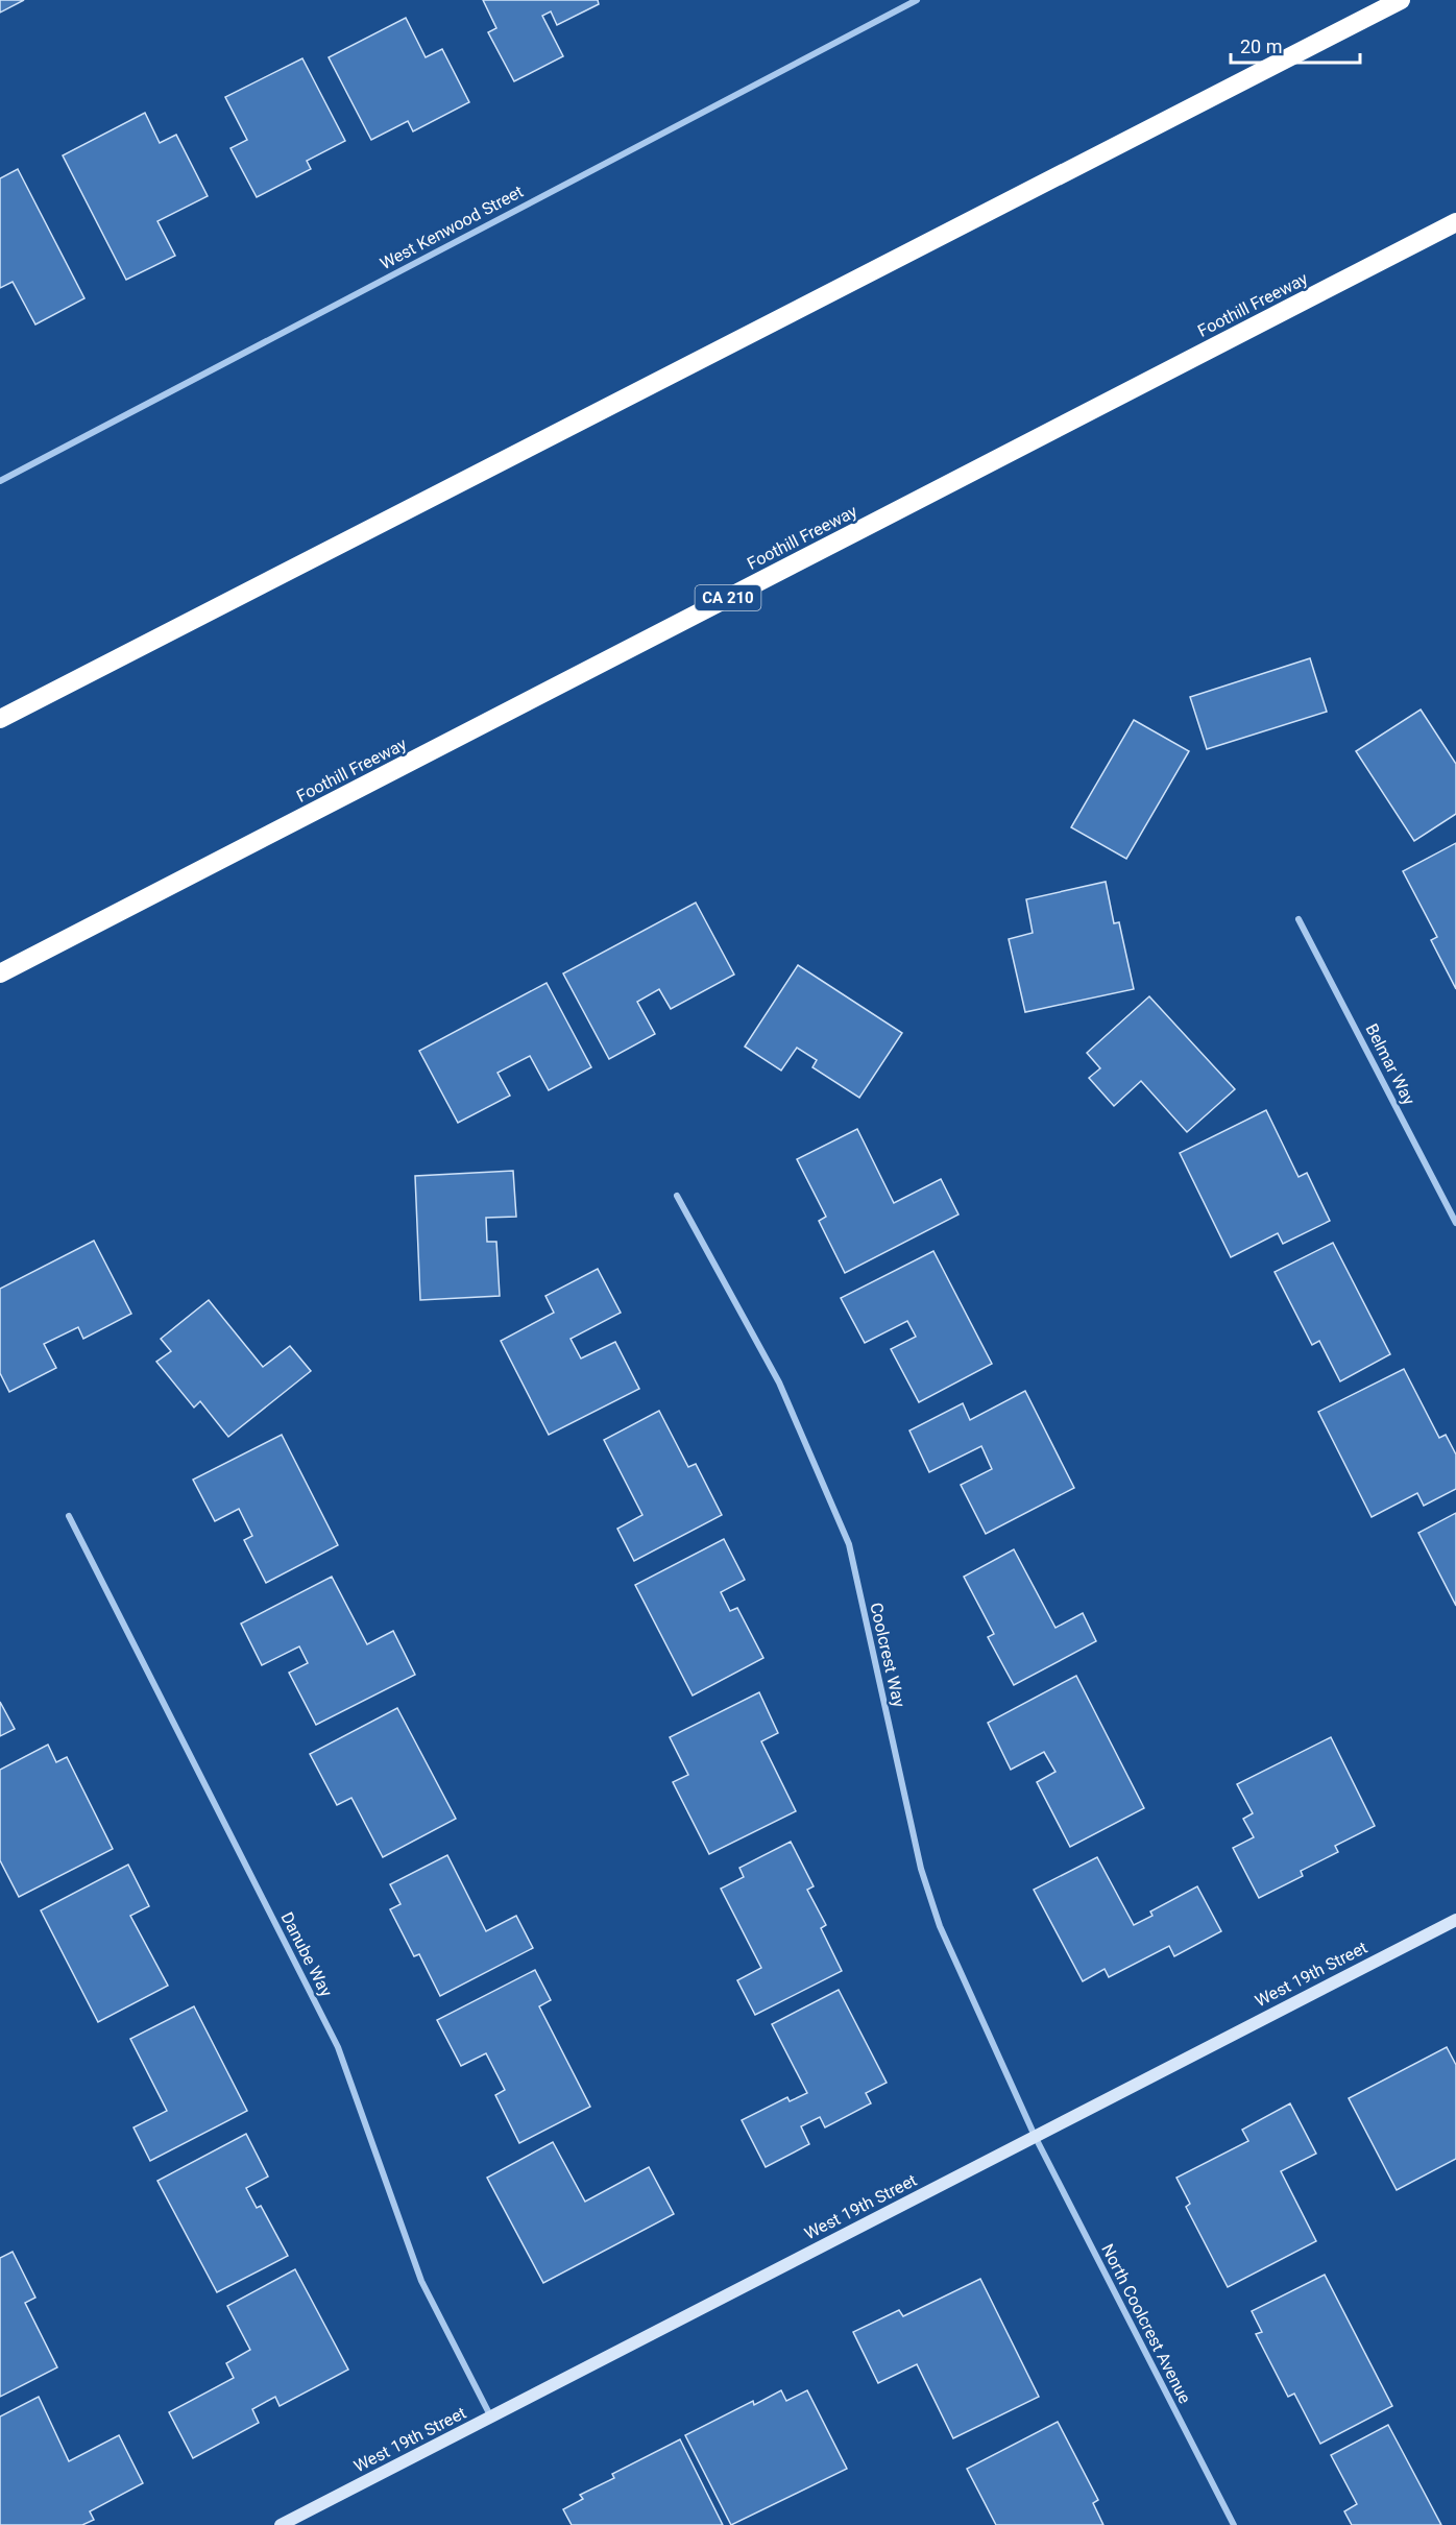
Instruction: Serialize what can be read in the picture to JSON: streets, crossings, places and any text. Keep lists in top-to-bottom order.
{
  "streets": {
    "highway": ["Foothill Freeway", "CA 210"],
    "main road": ["West 19th Street"],
    "street": [
      "West Kenwood Street",
      "Belmar Way",
      "Coolcrest Way",
      "Danube Way",
      "North Coolcrest Avenue"
    ]
  },
  "crossings": [
    ["Coolcrest Way", "West 19th Street"],
    ["Coolcrest Way", "North Coolcrest Avenue"],
    ["Danube Way", "West 19th Street"],
    ["West 19th Street", "North Coolcrest Avenue"]
  ],
  "scale_bar": "20 m"
}
